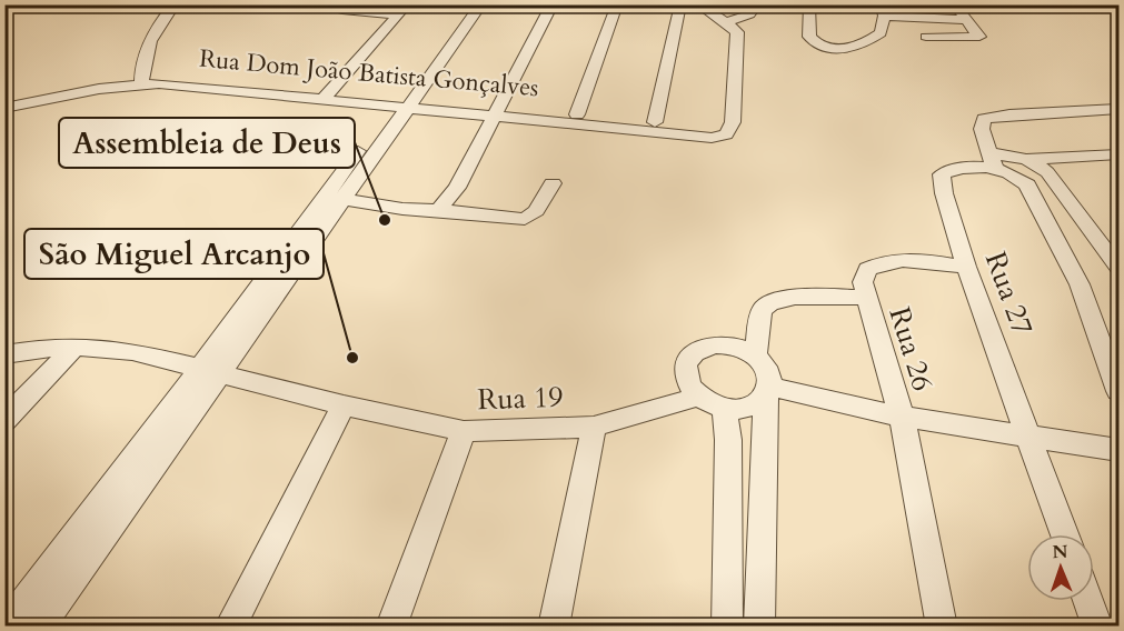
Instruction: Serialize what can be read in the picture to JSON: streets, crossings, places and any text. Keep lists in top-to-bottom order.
{
  "streets": {
    "street": [
      "Rua Dom João Batista Gonçalves",
      "Rua 27",
      "Rua 26",
      "Rua 19"
    ]
  },
  "places": ["Assembleia de Deus", "São Miguel Arcanjo"],
  "north": "top"
}
